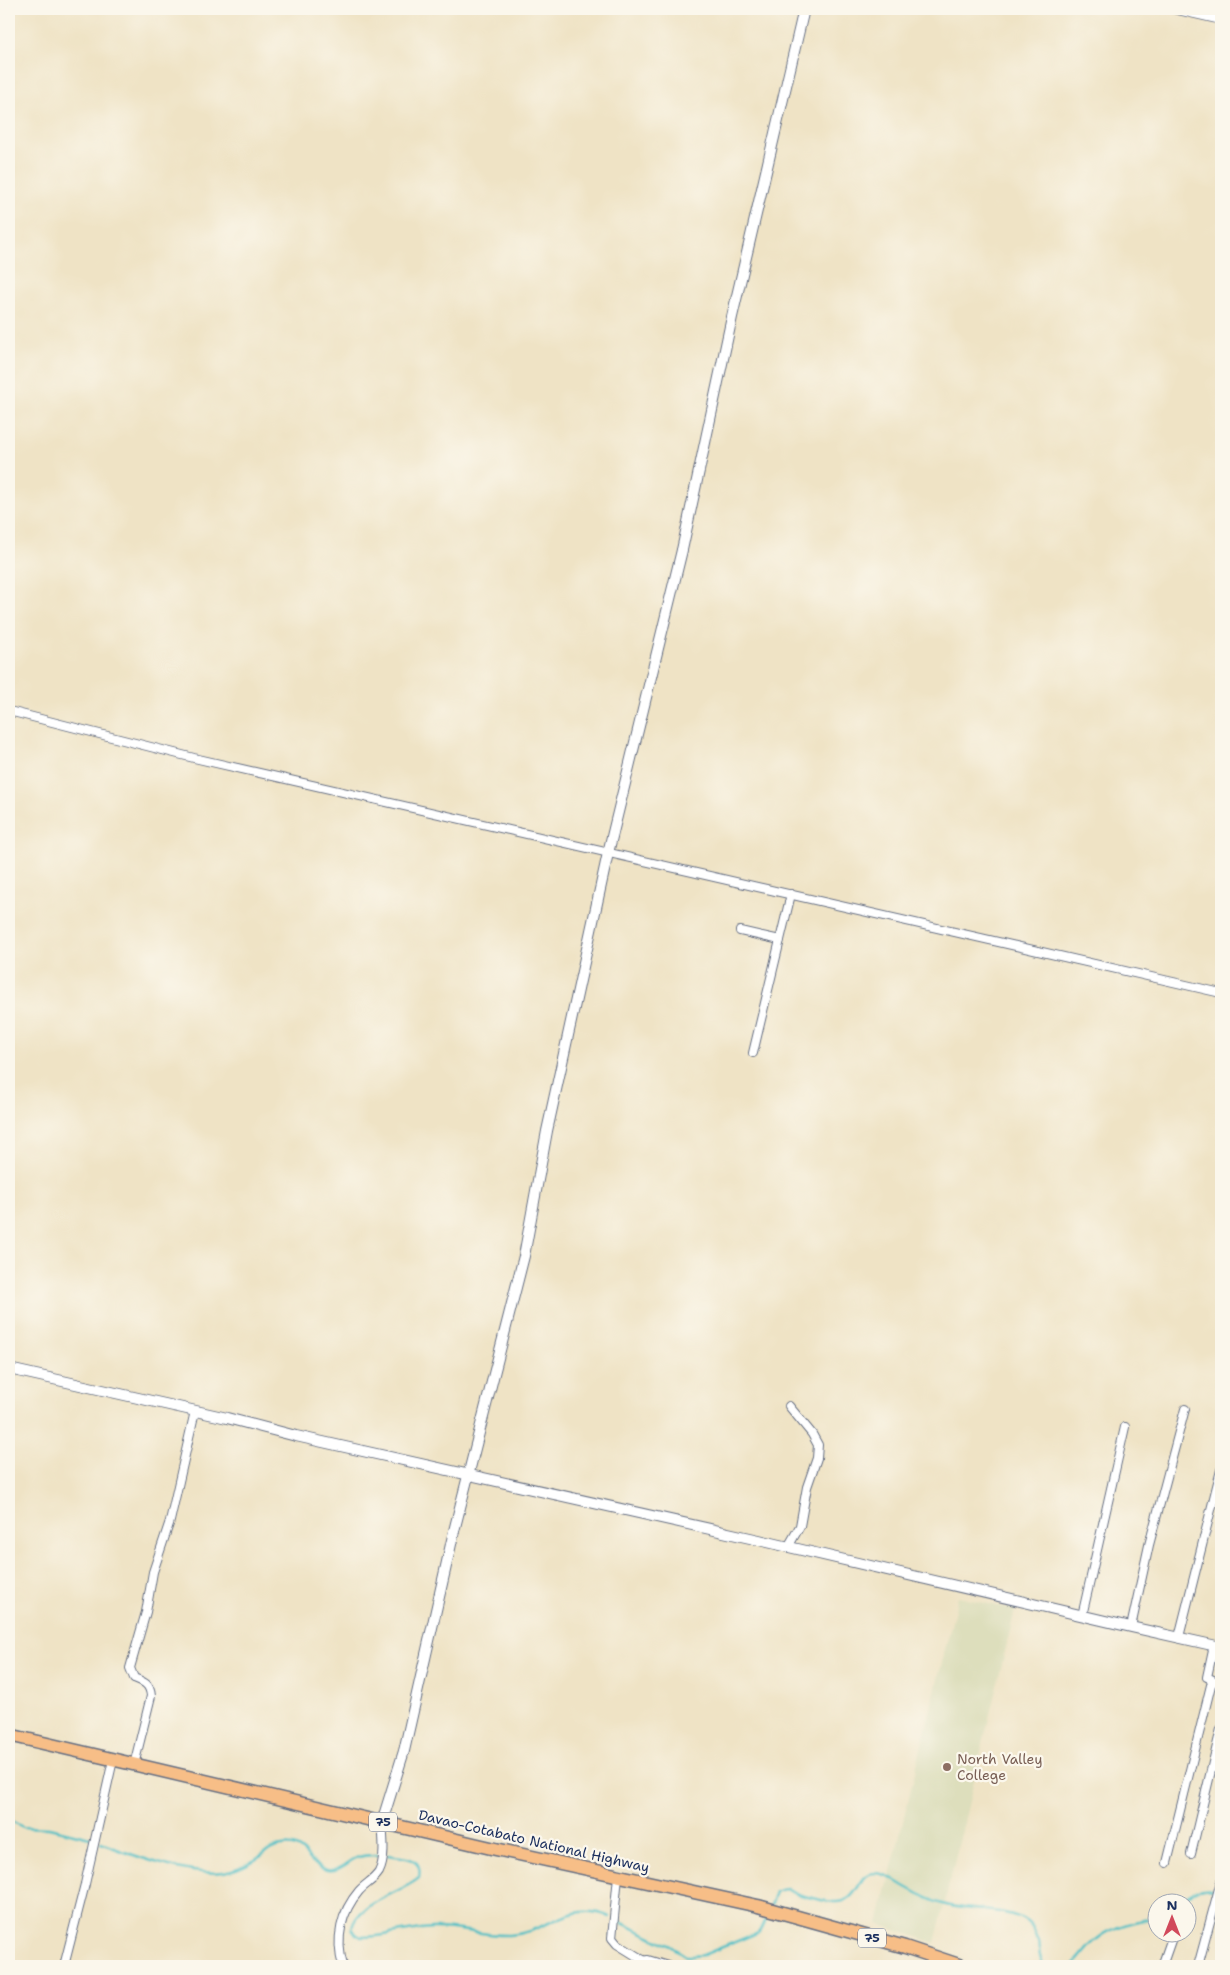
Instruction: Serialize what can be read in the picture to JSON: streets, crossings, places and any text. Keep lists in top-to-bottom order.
{
  "streets": {
    "highway": ["75", "Davao-Cotabato National Highway"]
  },
  "places": ["North Valley College"],
  "north": "top"
}
